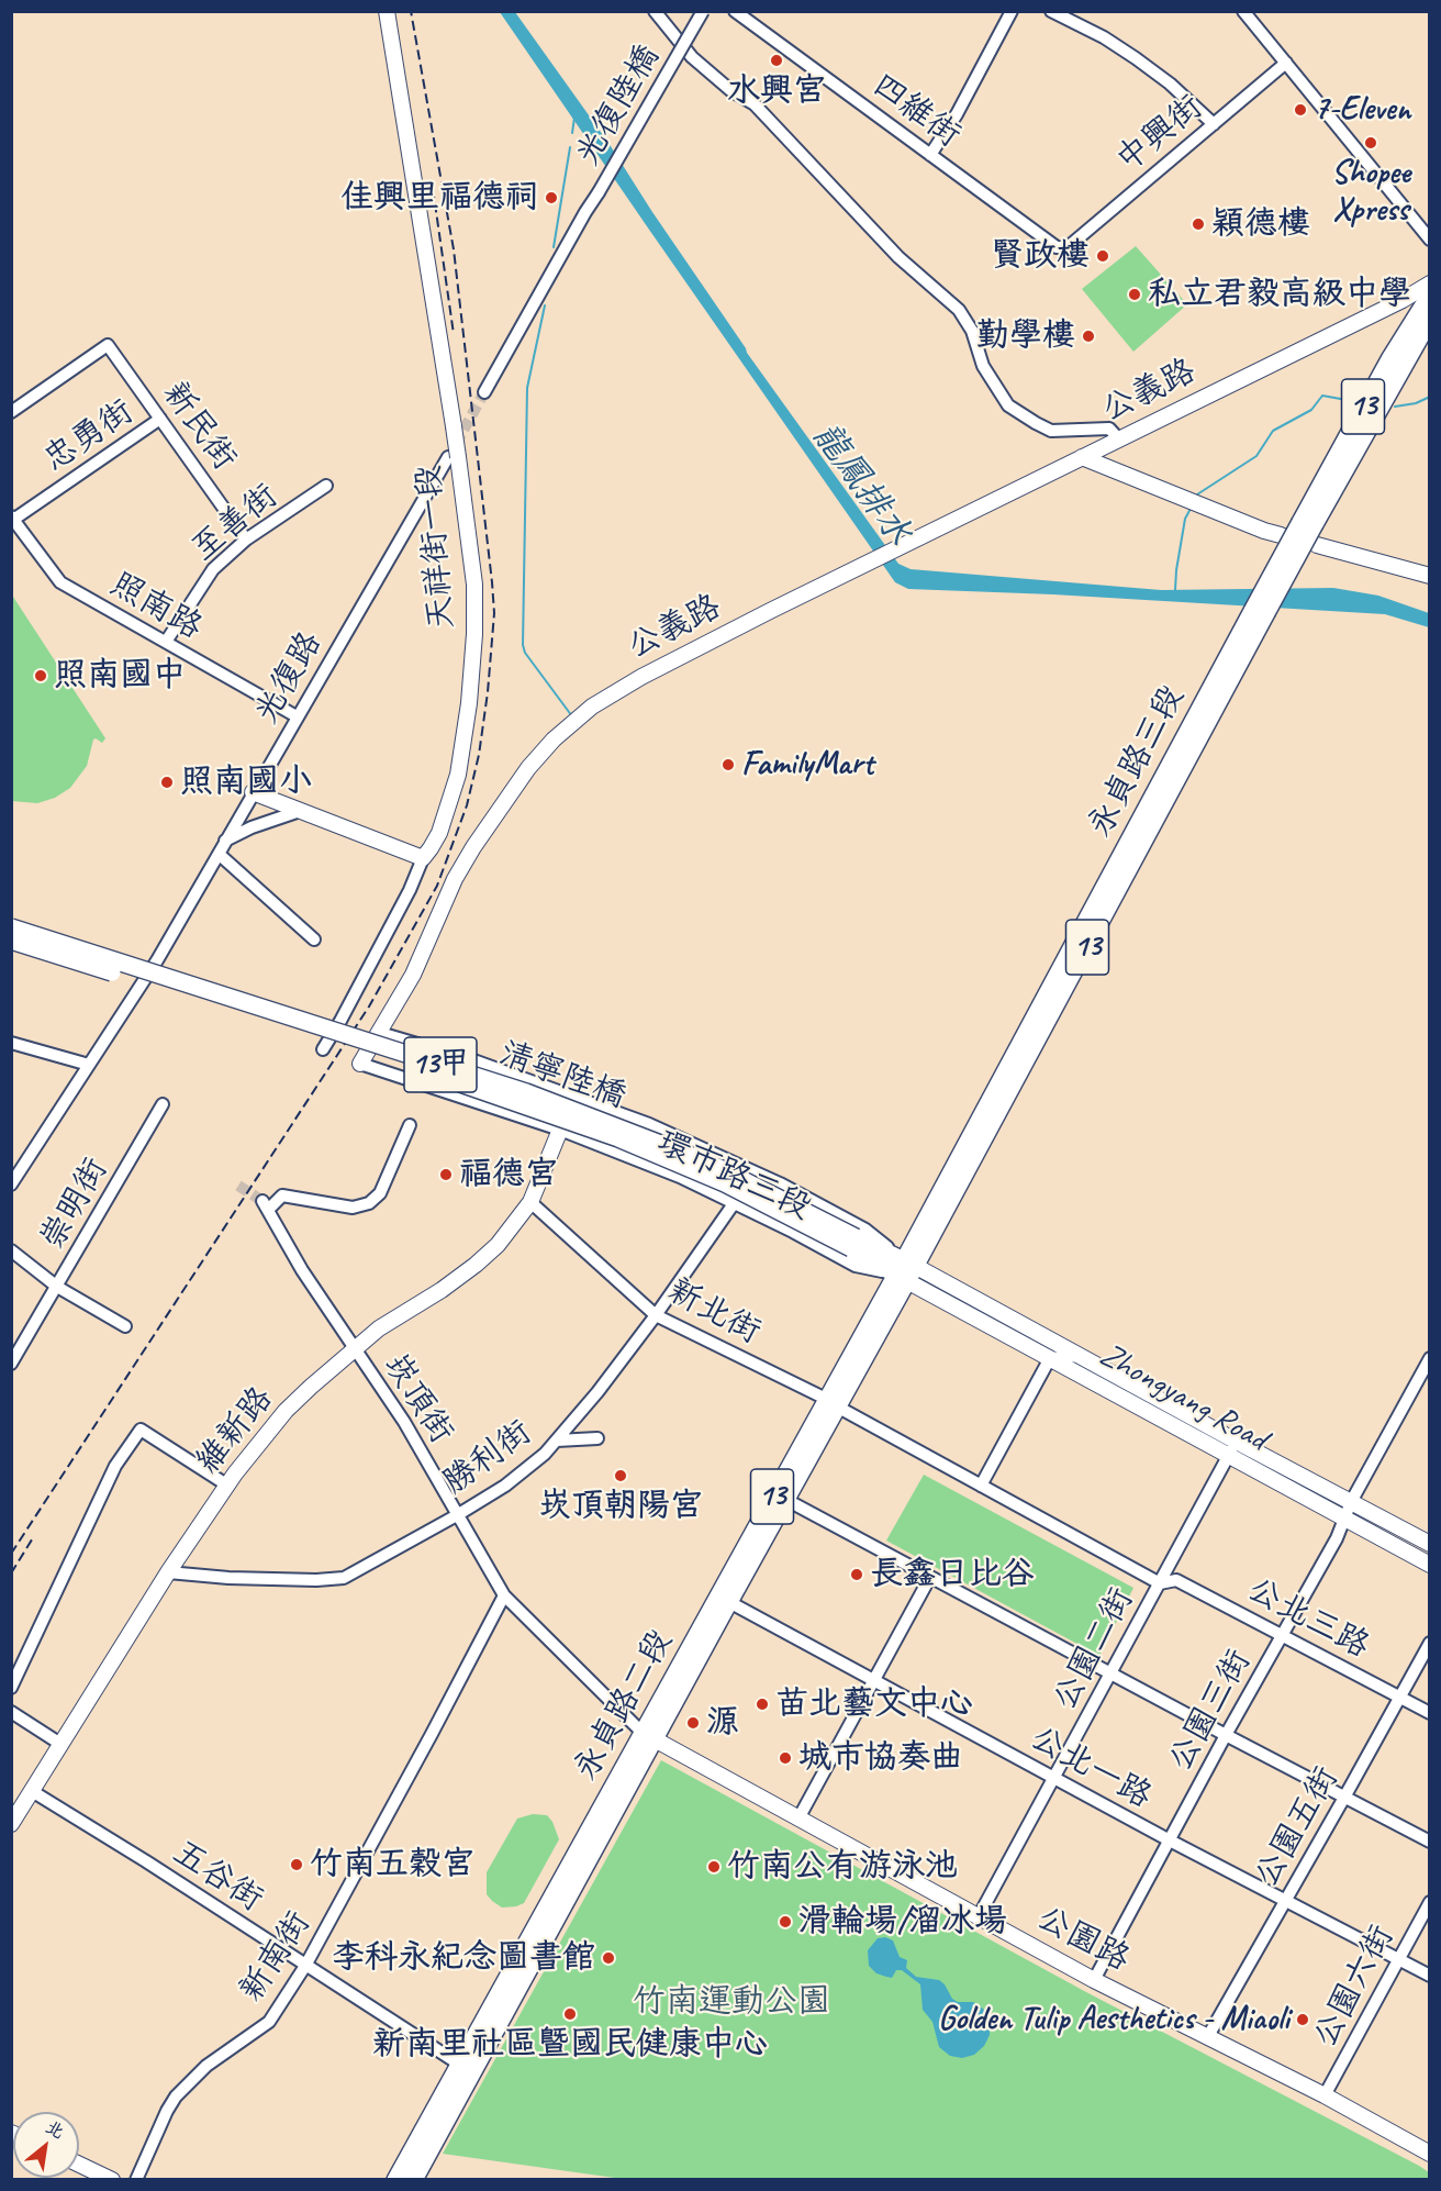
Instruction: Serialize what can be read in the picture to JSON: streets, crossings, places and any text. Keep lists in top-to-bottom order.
{
  "streets": {
    "main road": [
      "13",
      "永貞路三段",
      "13甲",
      "清寧陸橋",
      "永貞路二段"
    ],
    "street": [
      "光復陸橋",
      "四維街",
      "中興街",
      "公義路",
      "新民街",
      "忠勇街",
      "至善街",
      "天祥街一段",
      "照南路",
      "光復路",
      "環市路三段",
      "崇明街",
      "新北街",
      "Zhongyang Road",
      "崁頂街",
      "維新路",
      "勝利街",
      "公北三路",
      "公園二街",
      "公園三街",
      "公北一路",
      "公園五街",
      "五谷街",
      "公園路",
      "新南街",
      "公園六街"
    ]
  },
  "crossings": [
    ["四維街", "中興街"],
    ["公義路", "環市路三段"],
    ["新民街", "忠勇街"],
    ["新民街", "至善街"],
    ["忠勇街", "照南路"],
    ["至善街", "照南路"],
    ["天祥街一段", "光復路"],
    ["照南路", "光復路"],
    ["永貞路三段", "13甲"],
    ["永貞路三段", "環市路三段"],
    ["永貞路三段", "Zhongyang Road"],
    ["永貞路三段", "永貞路二段"],
    ["13甲", "清寧陸橋"],
    ["13甲", "環市路三段"],
    ["13甲", "Zhongyang Road"],
    ["13甲", "永貞路二段"],
    ["環市路三段", "Zhongyang Road"],
    ["環市路三段", "維新路"],
    ["環市路三段", "勝利街"],
    ["環市路三段", "永貞路二段"],
    ["新北街", "維新路"],
    ["新北街", "勝利街"],
    ["新北街", "公北三路"],
    ["新北街", "公園二街"],
    ["新北街", "永貞路二段"],
    ["Zhongyang Road", "公園二街"],
    ["Zhongyang Road", "永貞路二段"],
    ["Zhongyang Road", "公園三街"],
    ["崁頂街", "維新路"],
    ["崁頂街", "勝利街"],
    ["崁頂街", "永貞路二段"],
    ["崁頂街", "公園路"],
    ["崁頂街", "新南街"],
    ["維新路", "勝利街"],
    ["維新路", "五谷街"],
    ["公北三路", "公園二街"],
    ["公北三路", "公園三街"],
    ["公北三路", "公園五街"],
    ["公園二街", "公北一路"],
    ["公園二街", "公園路"],
    ["永貞路二段", "公北一路"],
    ["永貞路二段", "五谷街"],
    ["永貞路二段", "公園路"],
    ["公園三街", "公北一路"],
    ["公園三街", "公園路"],
    ["公北一路", "公園五街"],
    ["公北一路", "公園六街"],
    ["公園五街", "公園路"],
    ["五谷街", "新南街"],
    ["公園路", "公園六街"]
  ],
  "water": ["龍鳳排水"],
  "parks": ["竹南運動公園"],
  "places": [
    "水興宮",
    "7-Eleven",
    "Shopee Xpress",
    "佳興里福德祠",
    "穎德樓",
    "賢政樓",
    "私立君毅高級中學",
    "勤學樓",
    "照南國中",
    "FamilyMart",
    "照南國小",
    "福德宮",
    "崁頂朝陽宮",
    "長鑫日比谷",
    "苗北藝文中心",
    "源",
    "城市協奏曲",
    "竹南五穀宮",
    "竹南公有游泳池",
    "滑輪場/溜冰場",
    "李科永紀念圖書館",
    "新南里社區暨國民健康中心",
    "Golden Tulip Aesthetics - Miaoli"
  ],
  "north": "top right"
}
